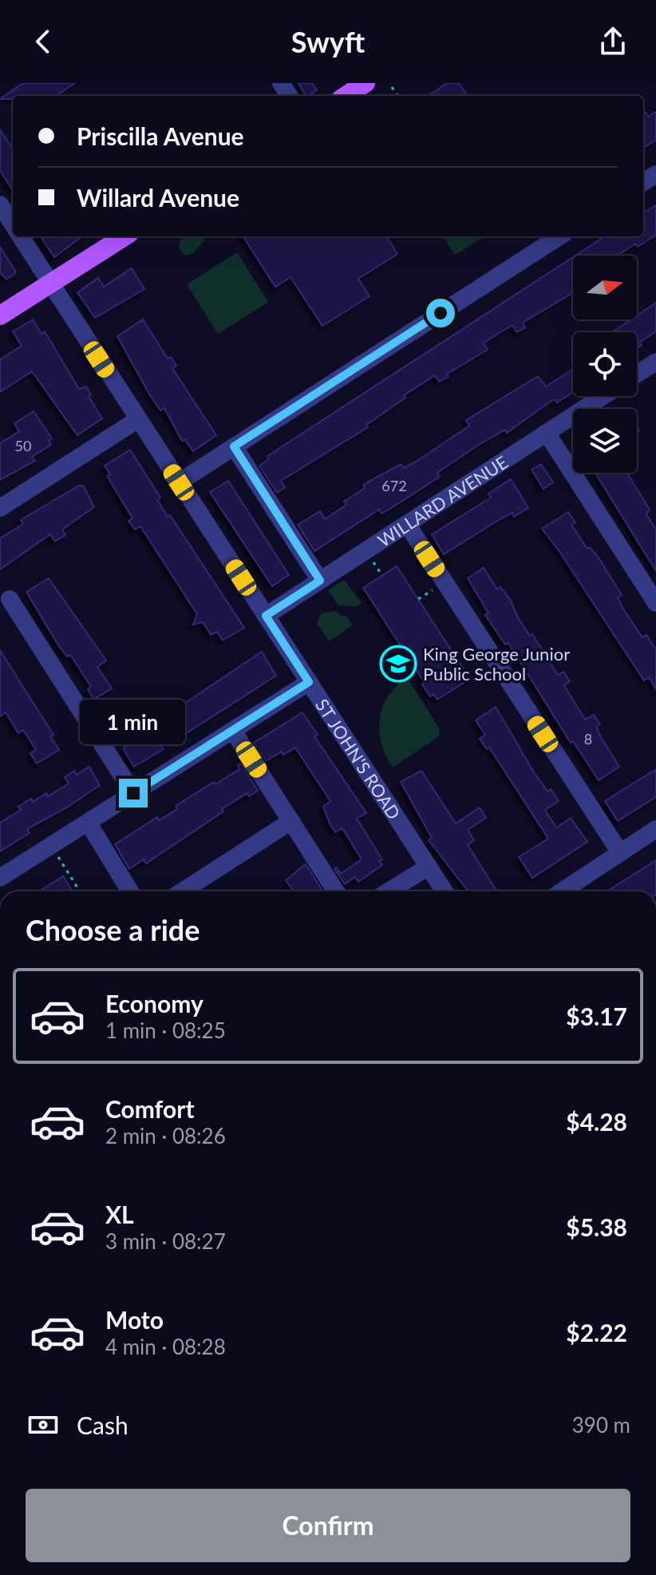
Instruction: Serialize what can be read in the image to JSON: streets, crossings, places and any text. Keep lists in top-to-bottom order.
{
  "streets": {
    "street": ["WILLARD AVENUE", "ST JOHN'S ROAD"]
  },
  "crossings": [
    ["WILLARD AVENUE", "ST JOHN'S ROAD"]
  ],
  "places": {
    "school or university": ["King George Junior Public School"]
  },
  "house_numbers": ["50", "672", "8"],
  "north": "right",
  "page": {
    "header": "Swyft",
    "banner": ["Priscilla Avenue", "Willard Avenue"],
    "bubble": "1 min",
    "heading": "Choose a ride",
    "list": [
      {
        "name": "Economy",
        "note": "1 min · 08:25",
        "value": "$3.17"
      },
      {
        "name": "Comfort",
        "note": "2 min · 08:26",
        "value": "$4.28"
      },
      {
        "name": "XL",
        "note": "3 min · 08:27",
        "value": "$5.38"
      },
      {
        "name": "Moto",
        "note": "4 min · 08:28",
        "value": "$2.22"
      }
    ],
    "pay": ["Cash", "390 m"],
    "buttons": "Confirm"
  }
}
